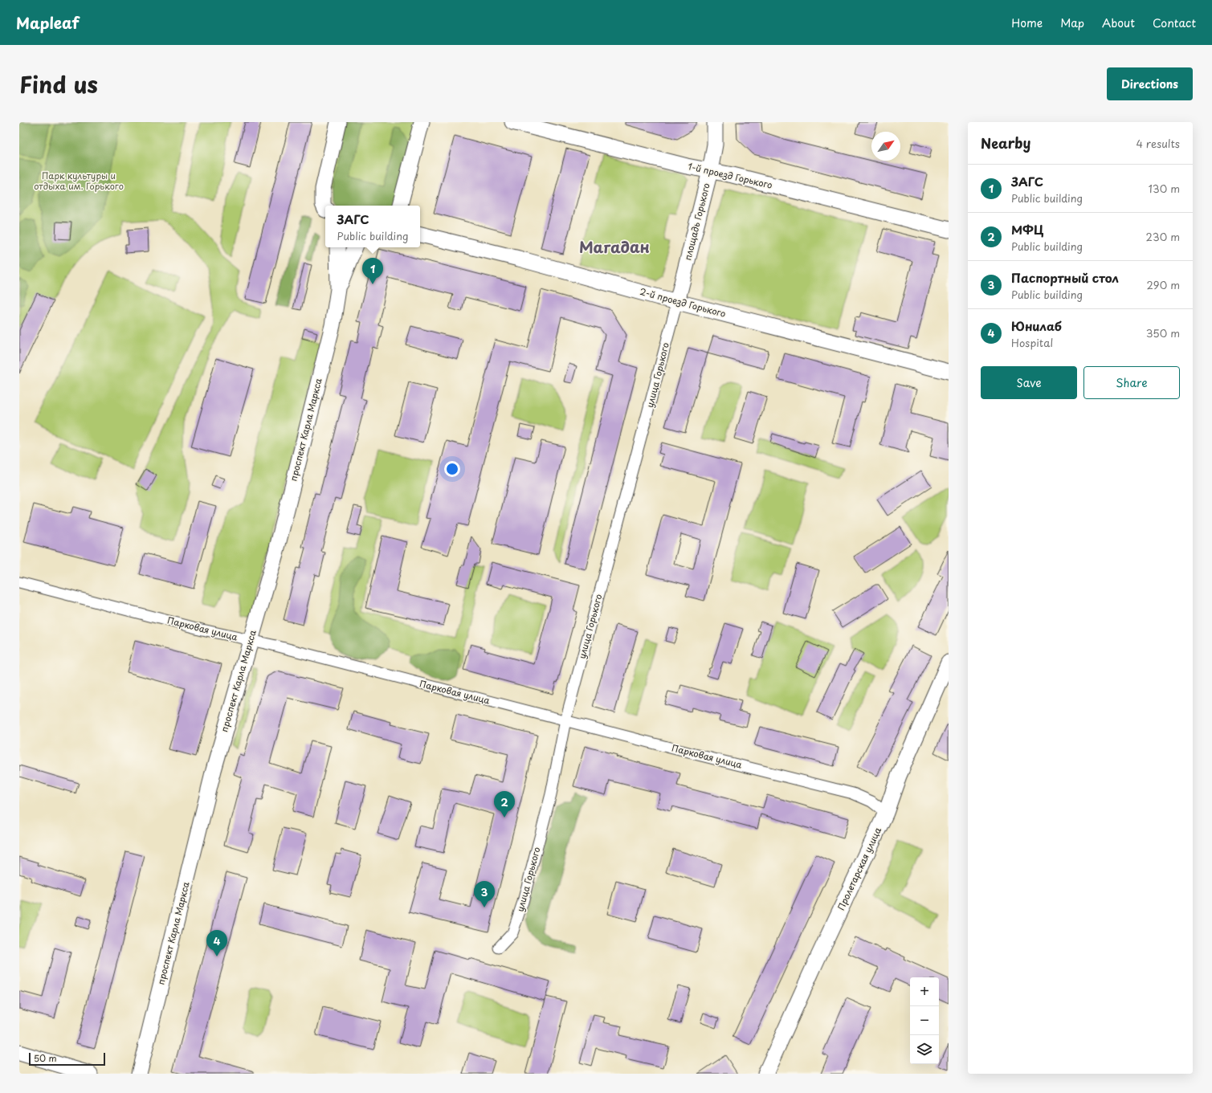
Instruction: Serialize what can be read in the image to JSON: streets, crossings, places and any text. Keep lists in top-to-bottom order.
{
  "streets": {
    "street": [
      "1-й проезд Горького",
      "площадь Горького",
      "2-й проезд Горького",
      "улица Горького",
      "проспект Карла Маркса",
      "Парковая улица",
      "Пролетарская улица"
    ]
  },
  "crossings": [
    ["1-й проезд Горького", "площадь Горького"],
    ["площадь Горького", "2-й проезд Горького"],
    ["площадь Горького", "улица Горького"],
    ["2-й проезд Горького", "улица Горького"],
    ["улица Горького", "Парковая улица"],
    ["проспект Карла Маркса", "Парковая улица"],
    ["Парковая улица", "Пролетарская улица"]
  ],
  "districts": ["Магадан"],
  "parks": ["Парк культуры и отдыха им. Горького"],
  "scale_bar": "50 m",
  "north": "top right",
  "page": {
    "header": "Mapleaf",
    "nav": [
      "Home",
      "Map",
      "About",
      "Contact"
    ],
    "title": "Find us",
    "buttons": [
      "Directions",
      ["Save", "Share"]
    ],
    "heading": ["Nearby", "4 results"],
    "list": [
      {
        "mark": "1",
        "name": "ЗАГС",
        "note": "Public building",
        "value": "130 m"
      },
      {
        "mark": "2",
        "name": "МФЦ",
        "note": "Public building",
        "value": "230 m"
      },
      {
        "mark": "3",
        "name": "Паспортный стол",
        "note": "Public building",
        "value": "290 m"
      },
      {
        "mark": "4",
        "name": "Юнилаб",
        "note": "Hospital",
        "value": "350 m"
      }
    ],
    "popup": ["ЗАГС", "Public building"],
    "pins": [
      "1",
      "2",
      "3",
      "4"
    ],
    "map_buttons": ["+", "−"],
    "scale": "50 m"
  }
}
